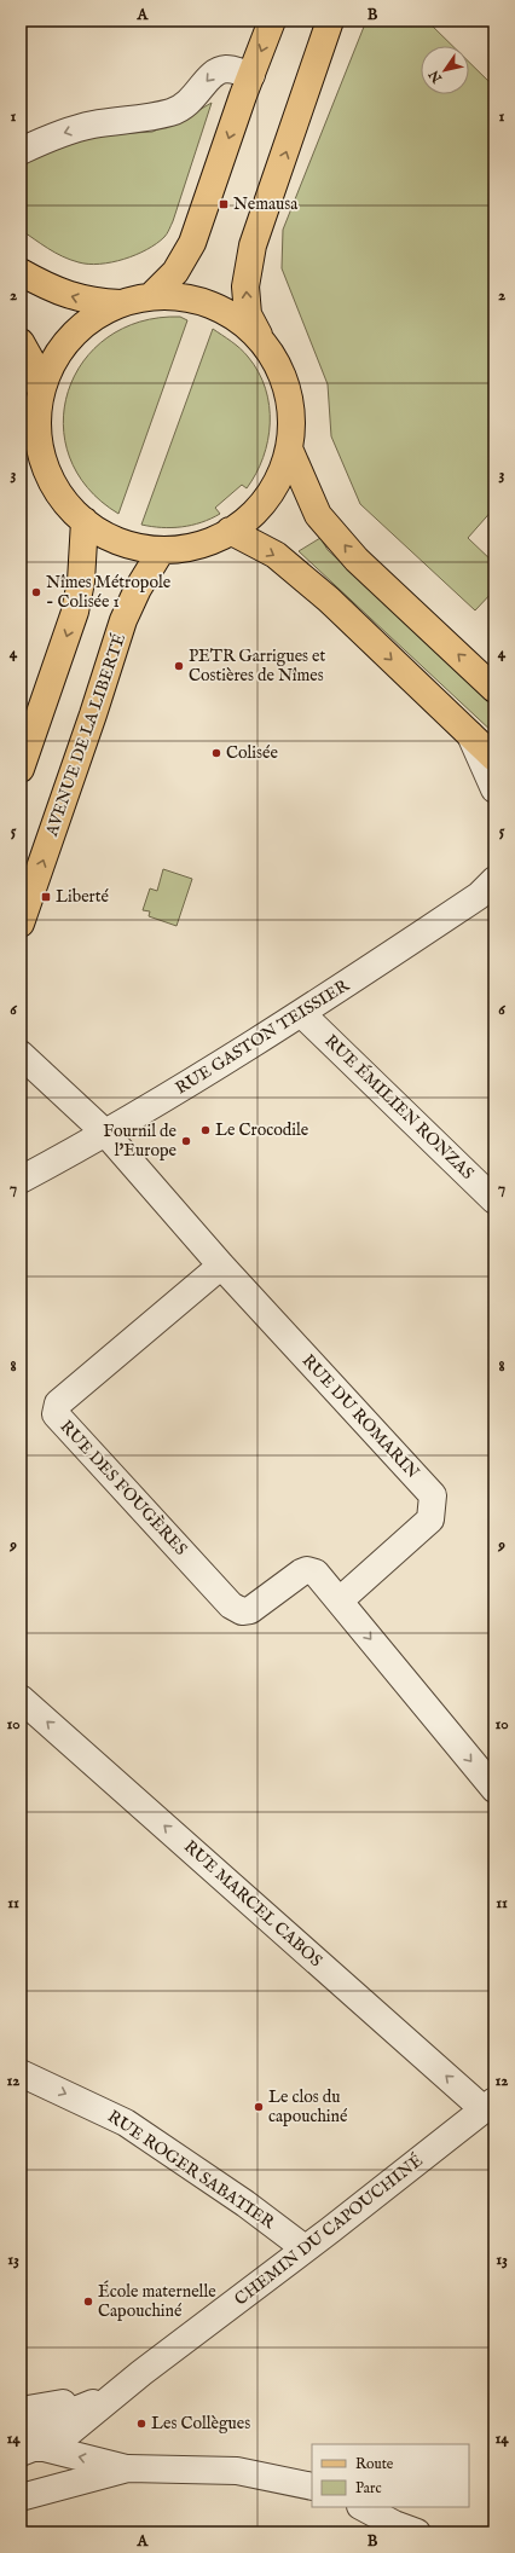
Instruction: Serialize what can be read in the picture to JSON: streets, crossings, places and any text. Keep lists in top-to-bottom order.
{
  "streets": {
    "main road": ["AVENUE DE LA LIBERTÉ"],
    "street": [
      "RUE GASTON TEISSIER",
      "RUE ÉMILIEN RONZAS",
      "RUE DU ROMARIN",
      "RUE DES FOUGÈRES",
      "RUE MARCEL CABOS",
      "RUE ROGER SABATIER",
      "CHEMIN DU CAPOUCHINÉ"
    ]
  },
  "crossings": [
    ["RUE GASTON TEISSIER", "RUE ÉMILIEN RONZAS"],
    ["RUE GASTON TEISSIER", "RUE DU ROMARIN"],
    ["RUE DU ROMARIN", "RUE DES FOUGÈRES"],
    ["RUE MARCEL CABOS", "CHEMIN DU CAPOUCHINÉ"],
    ["RUE ROGER SABATIER", "CHEMIN DU CAPOUCHINÉ"]
  ],
  "one_way": ["RUE MARCEL CABOS", "RUE ROGER SABATIER"],
  "places": {
    "transit": ["Nemausa", "Liberté"],
    "other": [
      "Nîmes Métropole - Colisée 1",
      "PETR Garrigues et Costières de Nîmes",
      "Colisée",
      "Le Crocodile",
      "Fournil de l'Europe",
      "Le clos du capouchiné",
      "École maternelle Capouchiné",
      "Les Collègues"
    ]
  },
  "legend": ["Route", "Parc"],
  "north": "bottom left",
  "grid": {
    "columns": ["A", "B"],
    "rows": [
      "1",
      "2",
      "3",
      "4",
      "5",
      "6",
      "7",
      "8",
      "9",
      "10",
      "11",
      "12",
      "13",
      "14"
    ]
  }
}
